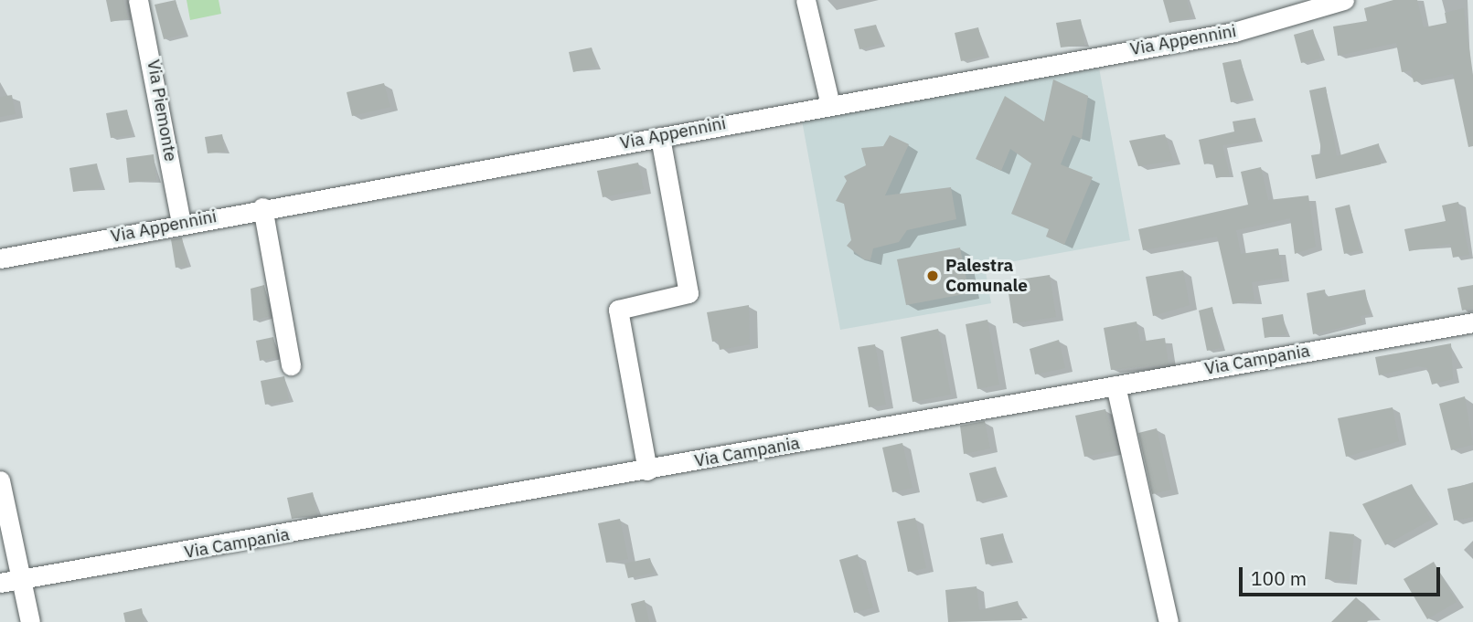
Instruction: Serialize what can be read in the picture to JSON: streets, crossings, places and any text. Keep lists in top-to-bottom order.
{
  "streets": {
    "street": ["Via Appennini", "Via Piemonte", "Via Campania"]
  },
  "crossings": [
    ["Via Appennini", "Via Piemonte"]
  ],
  "places": ["Palestra Comunale"],
  "scale_bar": "100 m"
}
